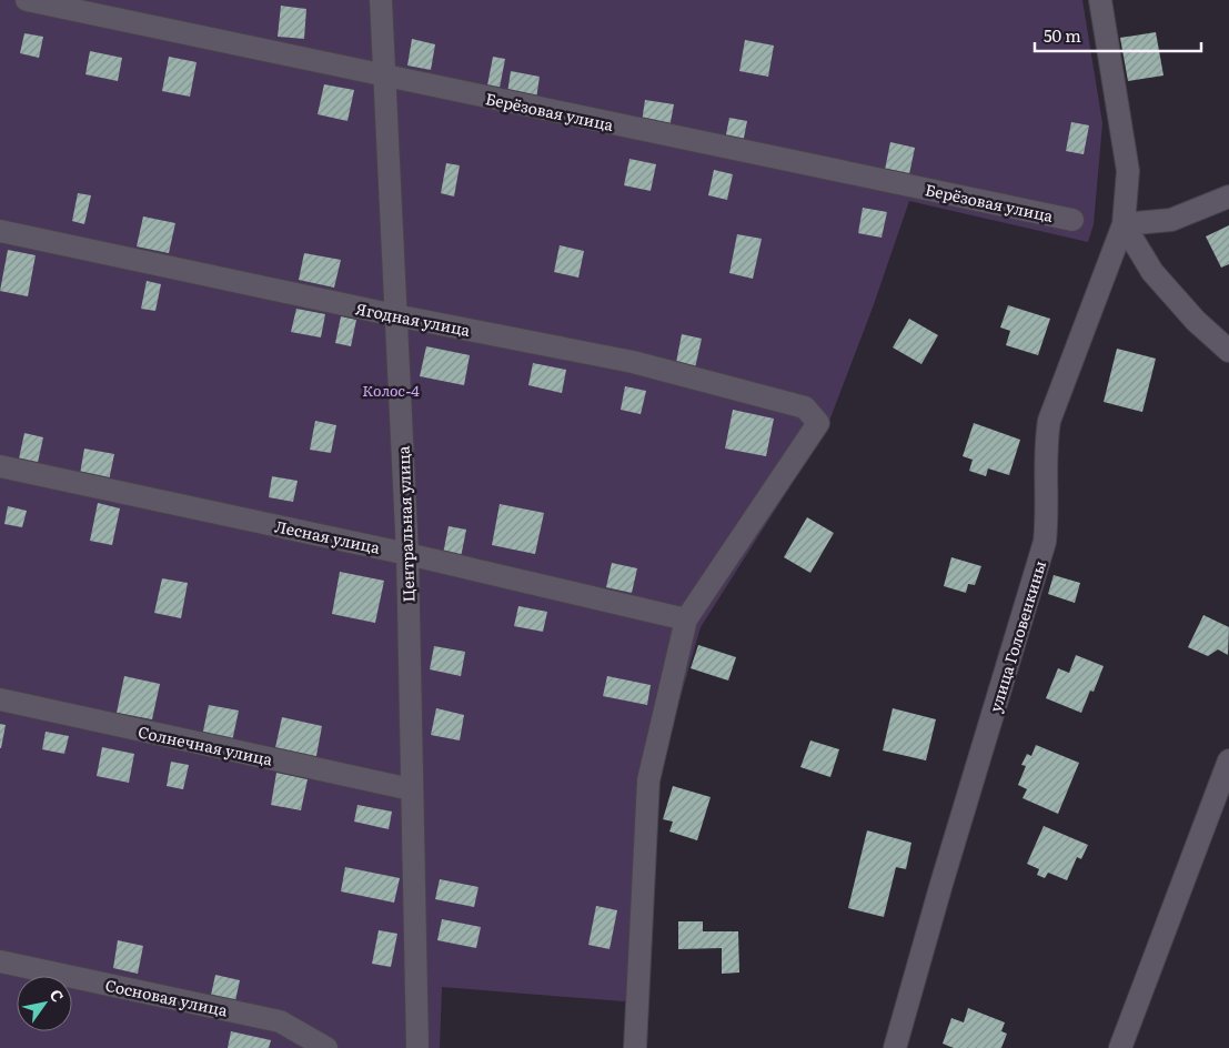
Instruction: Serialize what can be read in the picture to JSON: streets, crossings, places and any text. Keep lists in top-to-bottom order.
{
  "streets": {
    "street": [
      "Берёзовая улица",
      "Ягодная улица",
      "Центральная улица",
      "Лесная улица",
      "улица Головенкины",
      "Солнечная улица",
      "Сосновая улица"
    ]
  },
  "crossings": [
    ["Берёзовая улица", "Центральная улица"],
    ["Ягодная улица", "Центральная улица"],
    ["Ягодная улица", "Лесная улица"],
    ["Центральная улица", "Лесная улица"],
    ["Центральная улица", "Солнечная улица"]
  ],
  "parks": ["Колос-4"],
  "scale_bar": "50 m",
  "north": "top right"
}
